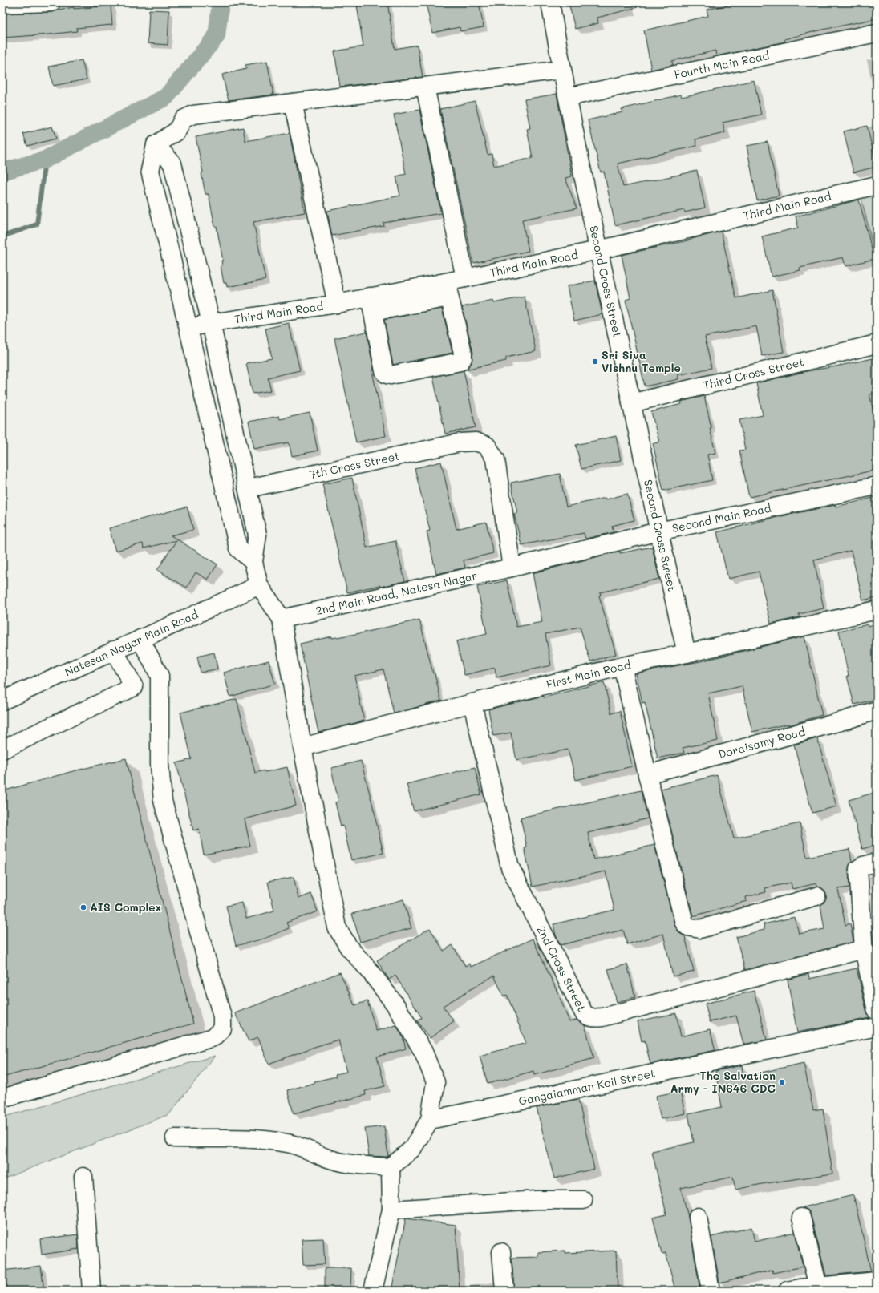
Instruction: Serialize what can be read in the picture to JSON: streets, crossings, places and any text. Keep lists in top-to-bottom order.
{
  "streets": {
    "street": [
      "Fourth Main Road",
      "Third Main Road",
      "Second Cross Street",
      "Third Cross Street",
      "7th Cross Street",
      "Second Main Road",
      "2nd Main Road, Natesa Nagar",
      "Natesan Nagar Main Road",
      "First Main Road",
      "Doraisamy Road",
      "2nd Cross Street",
      "Gangaiamman Koil Street"
    ]
  },
  "crossings": [
    ["Fourth Main Road", "Second Cross Street"],
    ["Third Main Road", "Second Cross Street"],
    ["Second Cross Street", "Third Cross Street"],
    ["Second Cross Street", "Second Main Road"],
    ["Second Cross Street", "First Main Road"],
    ["7th Cross Street", "Second Main Road"],
    ["7th Cross Street", "2nd Main Road, Natesa Nagar"],
    ["Second Main Road", "2nd Main Road, Natesa Nagar"],
    ["First Main Road", "2nd Cross Street"]
  ],
  "places": ["Sri Siva Vishnu Temple", "AIS Complex", "The Salvation Army - IN646 CDC"]
}
